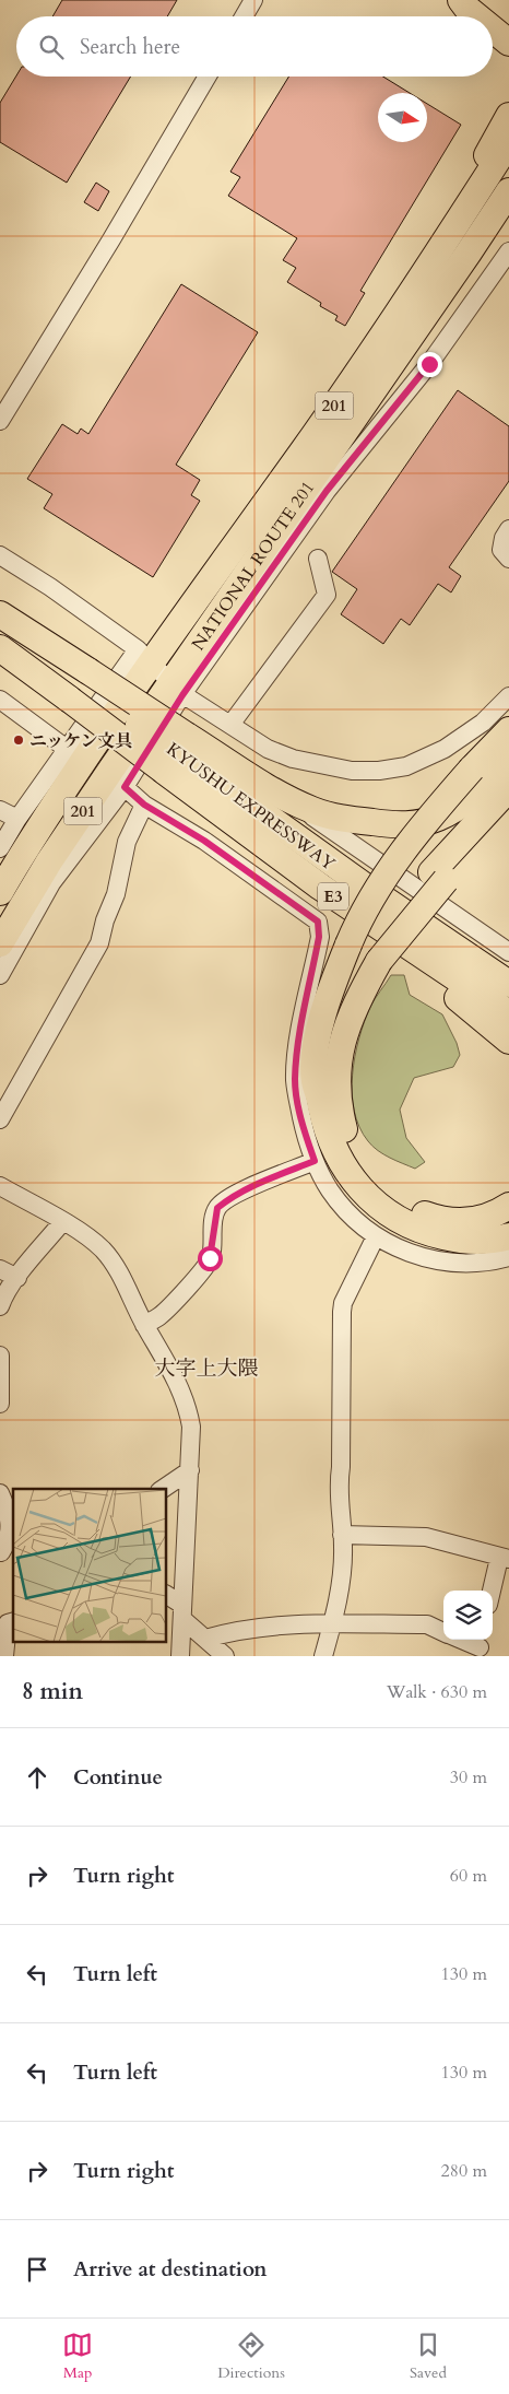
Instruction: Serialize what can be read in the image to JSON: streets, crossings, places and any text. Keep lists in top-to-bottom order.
{
  "streets": {
    "highway": [
      "201",
      "NATIONAL ROUTE 201",
      "KYUSHU EXPRESSWAY",
      "E3"
    ]
  },
  "districts": ["大字上大隈"],
  "places": ["ニッケン文具"],
  "north": "right",
  "page": {
    "search": "Search here",
    "heading": ["8 min", "Walk · 630 m"],
    "list": [
      ["Continue", "30 m"],
      ["Turn right", "60 m"],
      ["Turn left", "130 m"],
      ["Turn left", "130 m"],
      ["Turn right", "280 m"],
      "Arrive at destination"
    ],
    "nav": ["Map", "Directions", "Saved"]
  }
}
